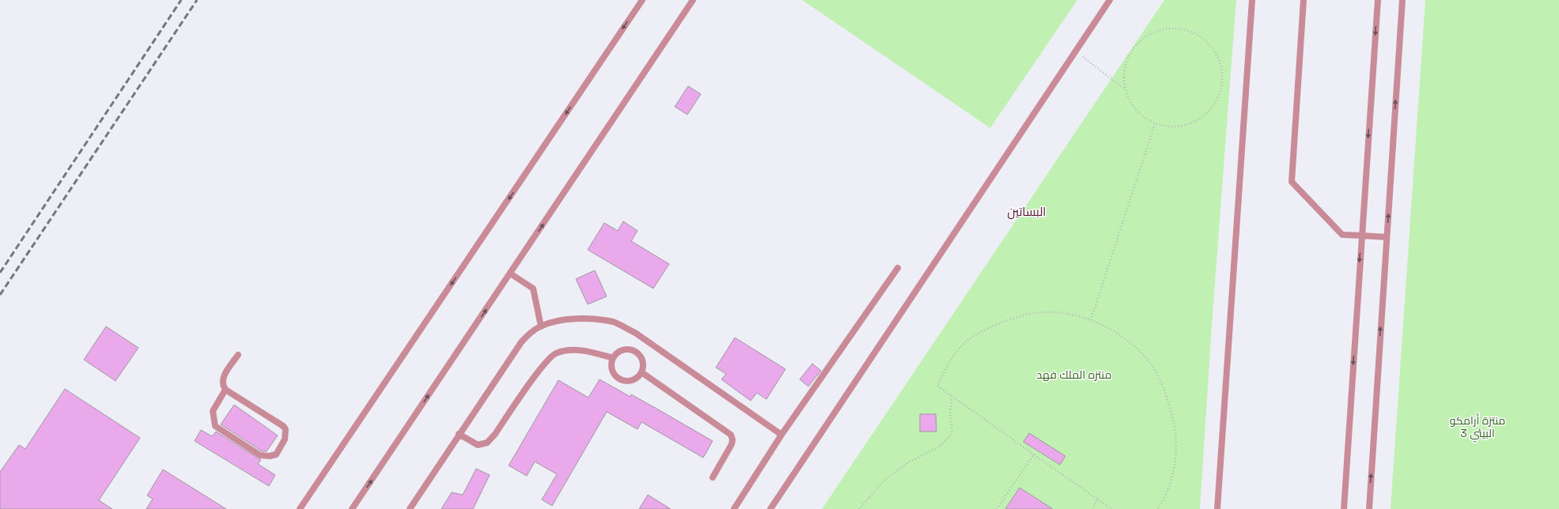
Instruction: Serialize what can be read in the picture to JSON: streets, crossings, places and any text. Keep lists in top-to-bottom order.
{
  "districts": ["البساتين"],
  "parks": ["منتزه الملك فهد", "منتزة أرامكو البيئي 3"]
}
